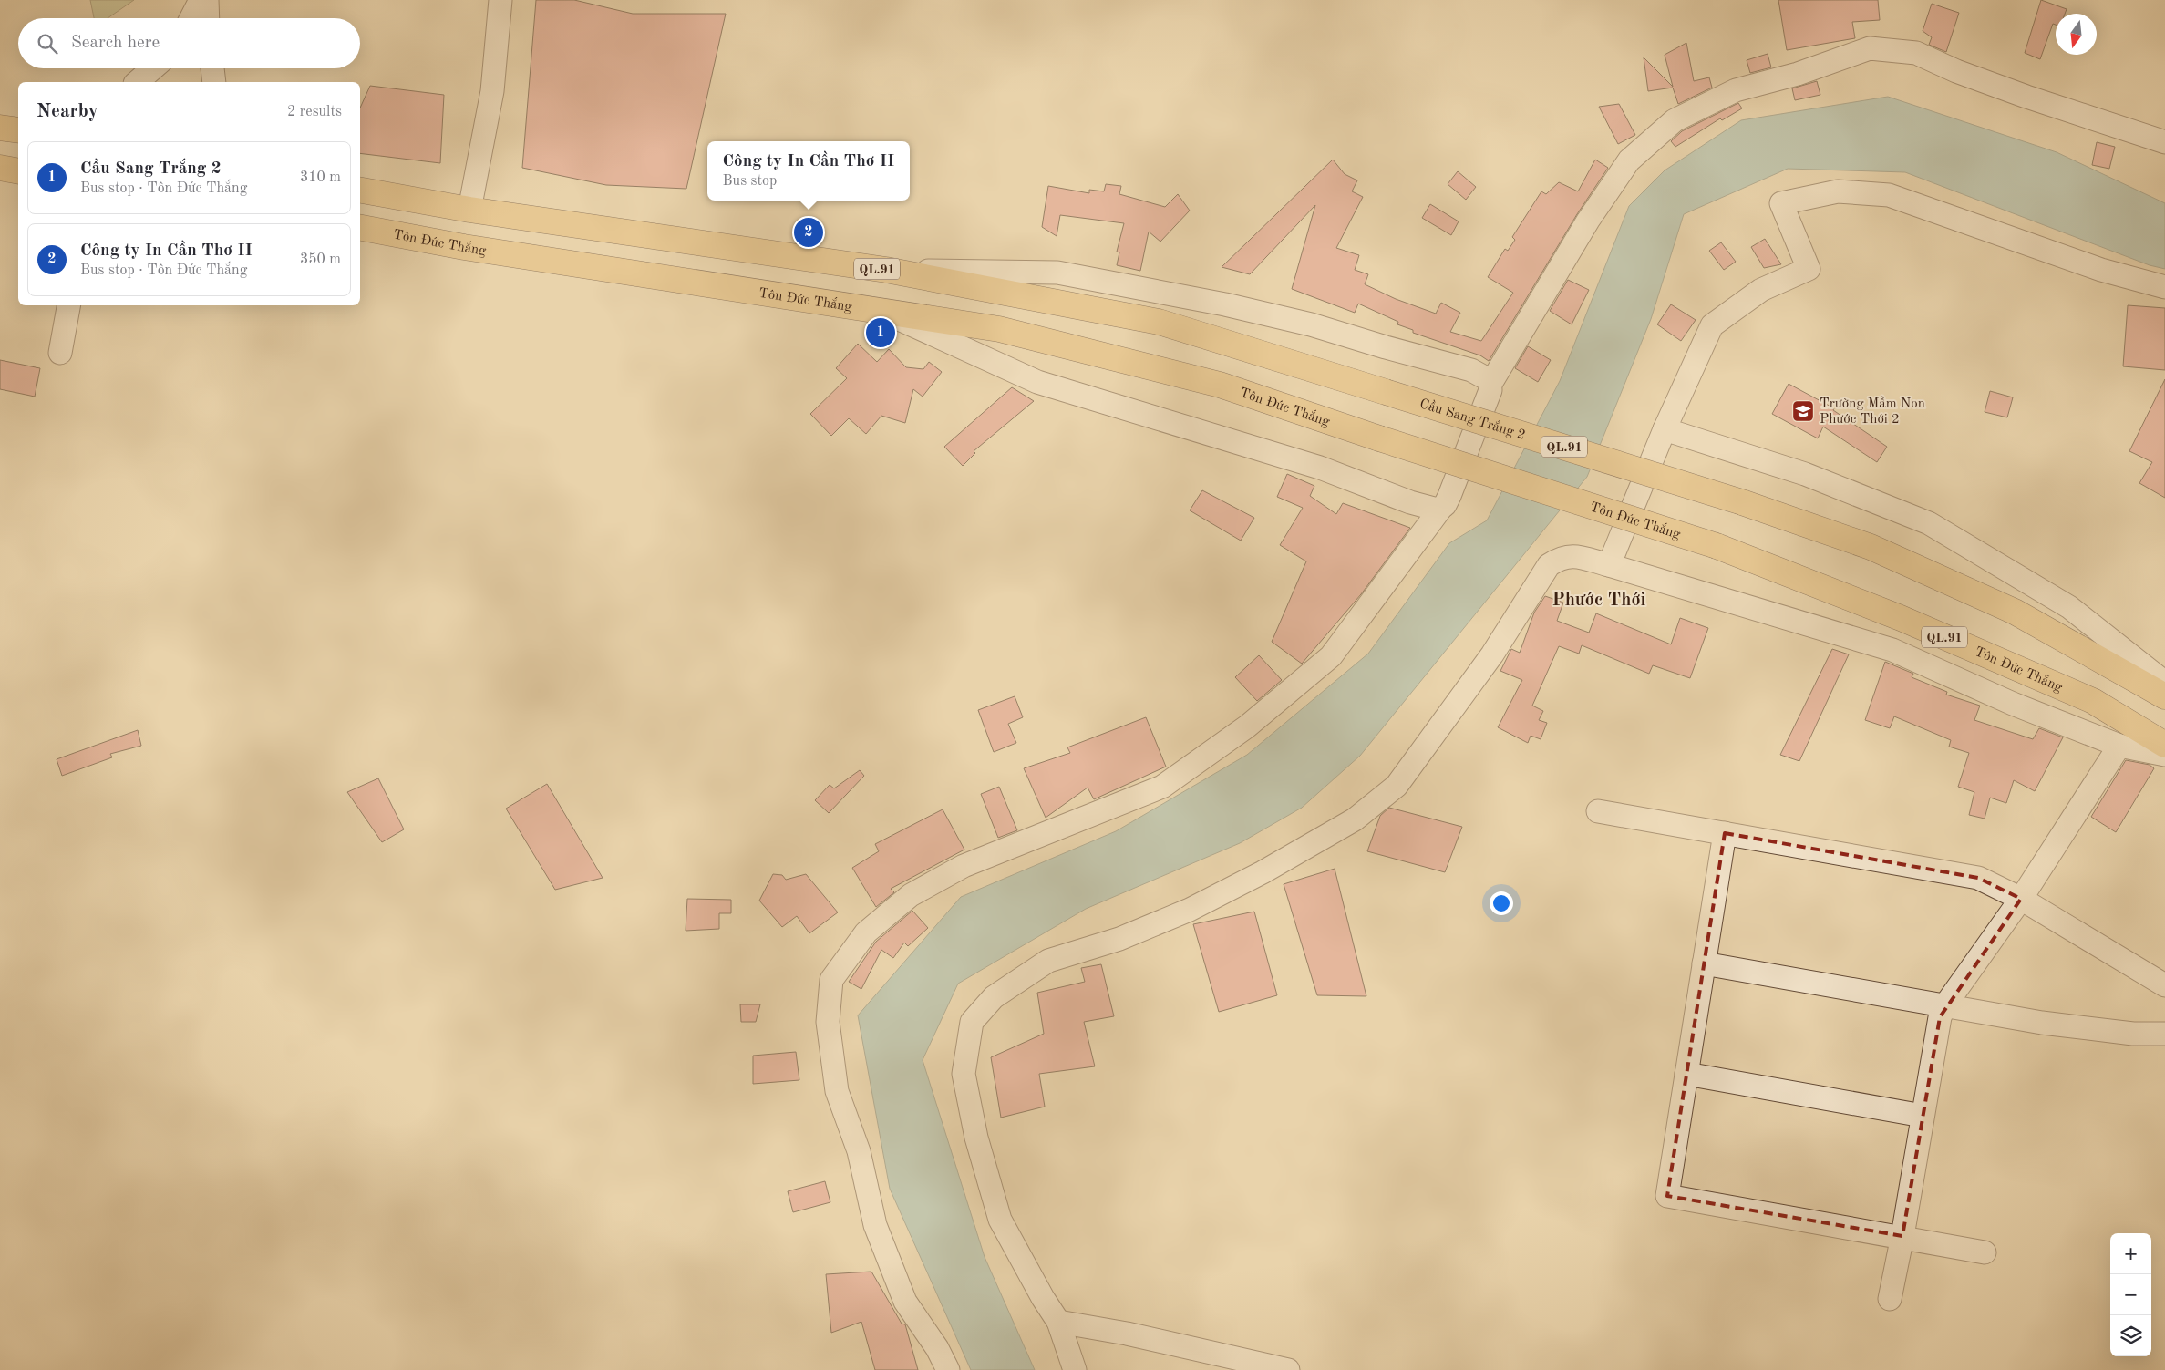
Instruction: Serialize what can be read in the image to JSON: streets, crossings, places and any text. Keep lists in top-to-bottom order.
{
  "streets": {
    "highway": ["Tôn Đức Thắng", "QL.91", "Cầu Sang Trắng 2"]
  },
  "crossings": [
    ["QL.91", "Cầu Sang Trắng 2"]
  ],
  "districts": ["Phước Thới"],
  "places": {
    "school or university": ["Trường Mầm Non Phước Thới 2"]
  },
  "north": "bottom",
  "page": {
    "search": "Search here",
    "heading": ["Nearby", "2 results"],
    "popup": ["Công ty In Cần Thơ II", "Bus stop"],
    "list": [
      {
        "mark": "1",
        "name": "Cầu Sang Trắng 2",
        "note": "Bus stop · Tôn Đức Thắng",
        "value": "310 m"
      },
      {
        "mark": "2",
        "name": "Công ty In Cần Thơ II",
        "note": "Bus stop · Tôn Đức Thắng",
        "value": "350 m"
      }
    ],
    "pins": ["2", "1"],
    "map_buttons": ["+", "−"]
  }
}
